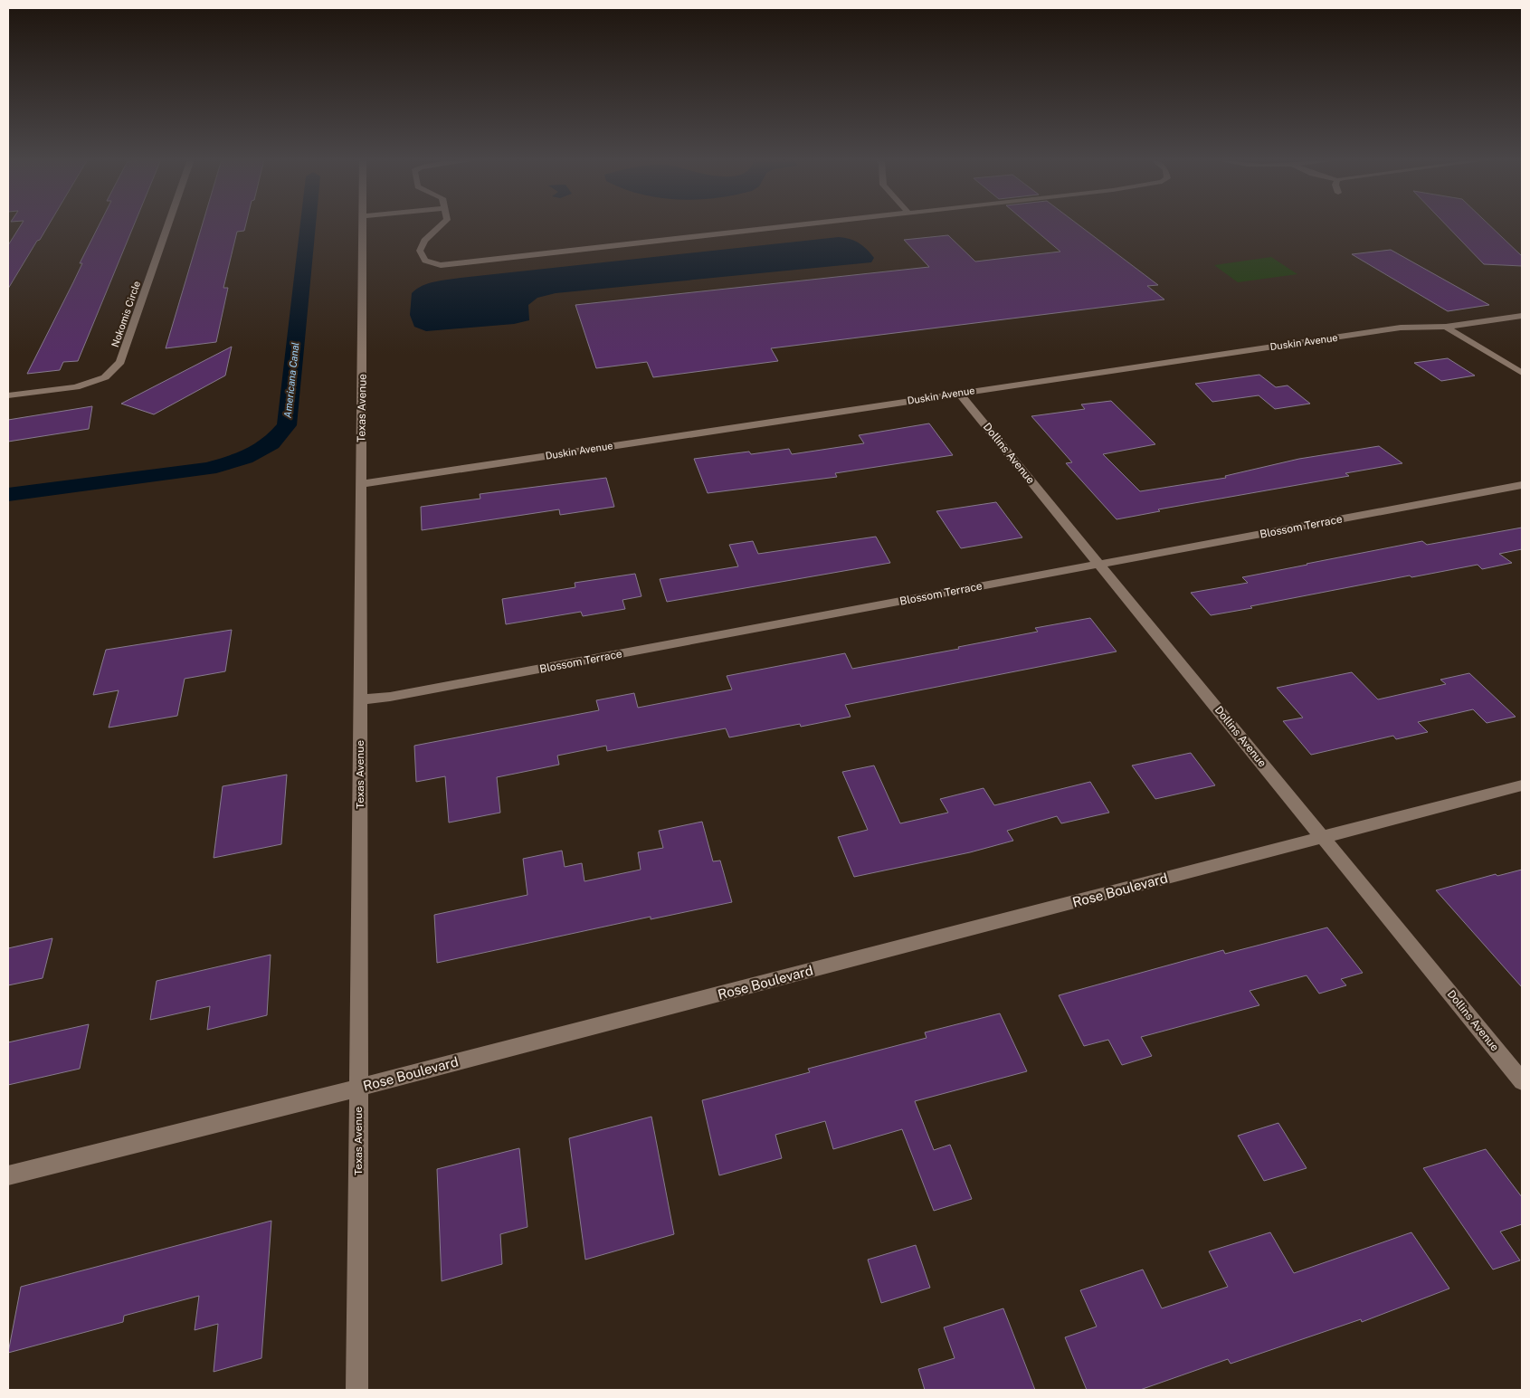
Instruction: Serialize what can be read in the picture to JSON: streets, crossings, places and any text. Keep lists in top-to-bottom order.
{
  "streets": {
    "street": [
      "Nokomis Circle",
      "Duskin Avenue",
      "Texas Avenue",
      "Dollins Avenue",
      "Blossom Terrace",
      "Rose Boulevard"
    ]
  },
  "crossings": [
    ["Duskin Avenue", "Texas Avenue"],
    ["Duskin Avenue", "Dollins Avenue"],
    ["Texas Avenue", "Blossom Terrace"],
    ["Texas Avenue", "Rose Boulevard"],
    ["Dollins Avenue", "Blossom Terrace"],
    ["Dollins Avenue", "Rose Boulevard"]
  ],
  "water": ["Americana Canal"]
}
